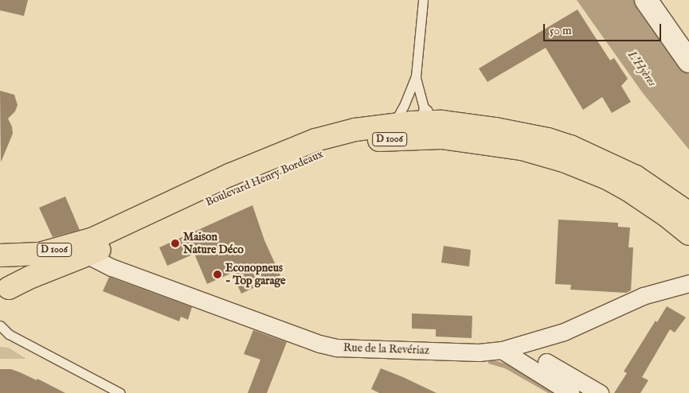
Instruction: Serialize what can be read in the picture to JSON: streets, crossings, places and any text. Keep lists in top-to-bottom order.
{
  "streets": {
    "main road": ["D 1006", "Boulevard Henry Bordeaux"],
    "street": ["Rue de la Revériaz"]
  },
  "crossings": [
    ["Boulevard Henry Bordeaux", "Rue de la Revériaz"]
  ],
  "water": ["L'Hyères"],
  "places": ["Maison Nature Déco", "Econopneus - Top garage"],
  "scale_bar": "50 m"
}
